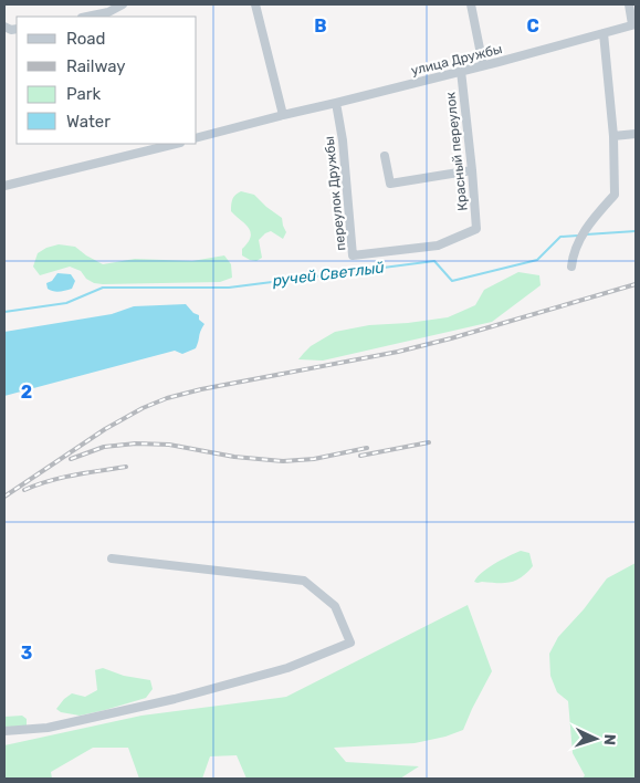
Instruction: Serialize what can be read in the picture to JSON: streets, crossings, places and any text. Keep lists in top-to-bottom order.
{
  "streets": {
    "street": ["улица Дружбы", "Красный переулок", "переулок Дружбы"]
  },
  "crossings": [
    ["улица Дружбы", "Красный переулок"],
    ["улица Дружбы", "переулок Дружбы"],
    ["Красный переулок", "переулок Дружбы"]
  ],
  "water": ["ручей Светлый"],
  "legend": [
    "Road",
    "Railway",
    "Park",
    "Water"
  ],
  "north": "right",
  "grid": {
    "columns": ["B", "C"],
    "rows": ["2", "3"]
  }
}
